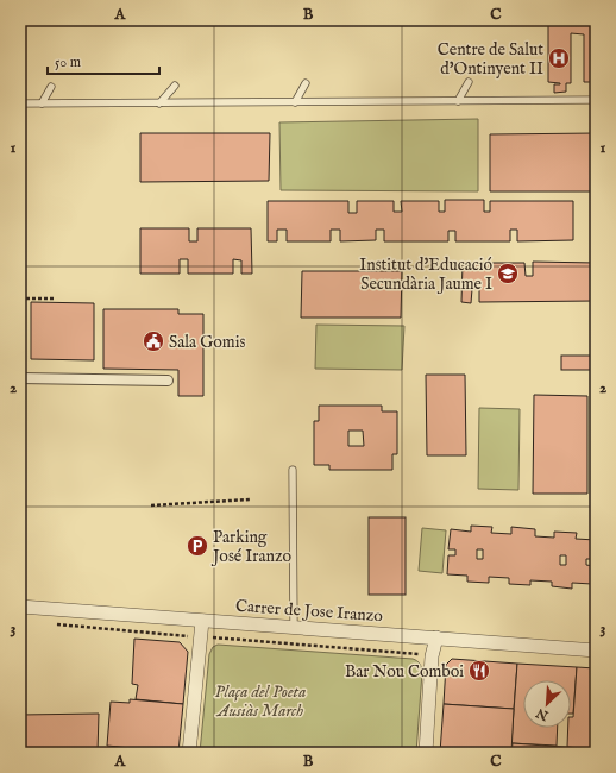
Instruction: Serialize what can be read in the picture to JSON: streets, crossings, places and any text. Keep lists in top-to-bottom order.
{
  "streets": {
    "street": ["Carrer de Jose Iranzo"]
  },
  "parks": ["Plaça del Poeta Ausiàs March"],
  "places": {
    "hospital": ["Centre de Salut d'Ontinyent II"],
    "school or university": ["Institut d'Educació Secundària Jaume I"],
    "public building": ["Sala Gomis"],
    "parking": ["Parking José Iranzo"],
    "restaurant": ["Bar Nou Comboi"]
  },
  "scale_bar": "50 m",
  "north": "bottom left",
  "grid": {
    "columns": ["A", "B", "C"],
    "rows": ["1", "2", "3"]
  }
}
